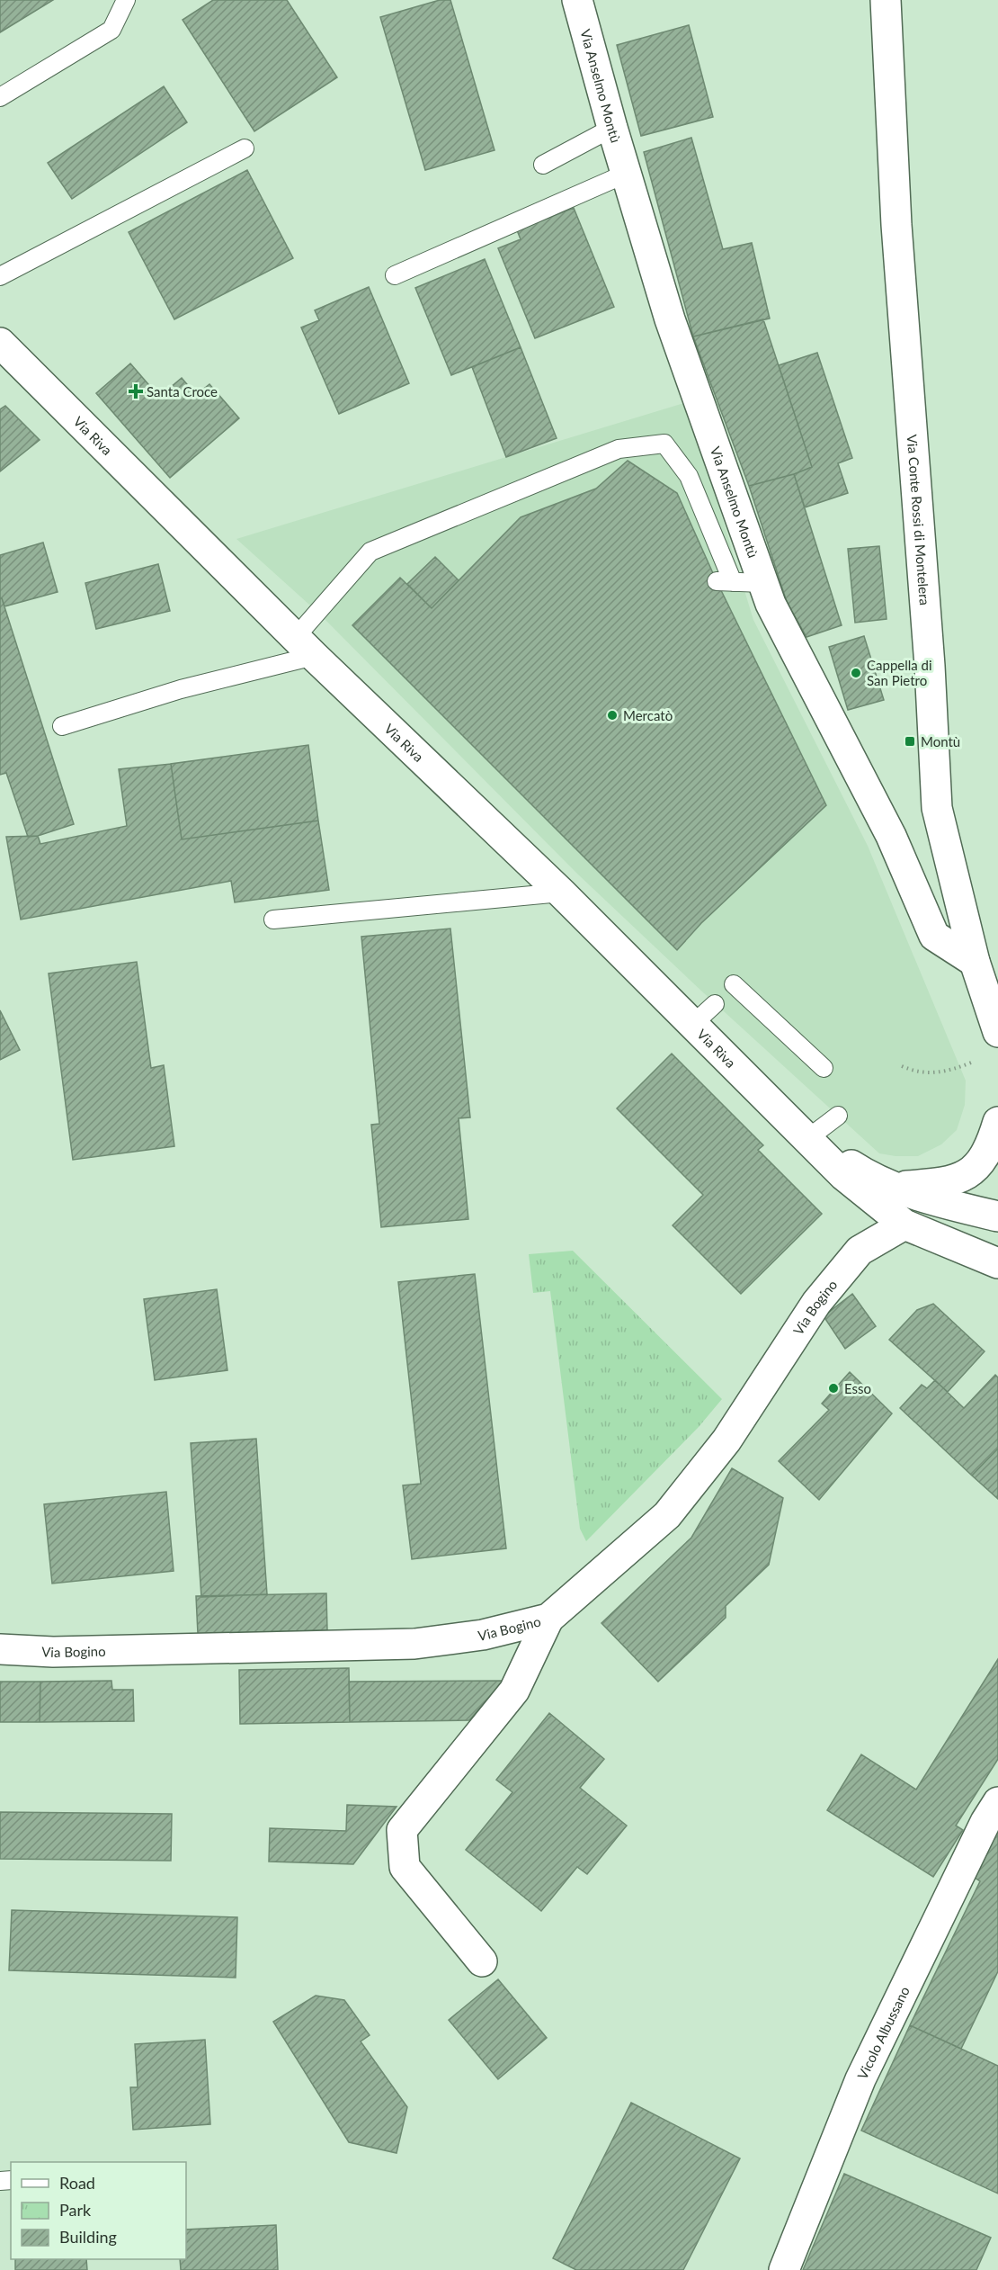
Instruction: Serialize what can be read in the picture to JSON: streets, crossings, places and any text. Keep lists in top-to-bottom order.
{
  "streets": {
    "street": [
      "Via Anselmo Montù",
      "Via Riva",
      "Via Conte Rossi di Montelera",
      "Via Bogino",
      "Vicolo Albussano"
    ]
  },
  "crossings": [
    ["Via Anselmo Montù", "Via Conte Rossi di Montelera"],
    ["Via Riva", "Via Bogino"]
  ],
  "places": {
    "health": ["Santa Croce"],
    "other": ["Cappella di San Pietro", "Mercatò", "Esso"],
    "transit": ["Montù"]
  },
  "legend": ["Road", "Park", "Building"]
}
